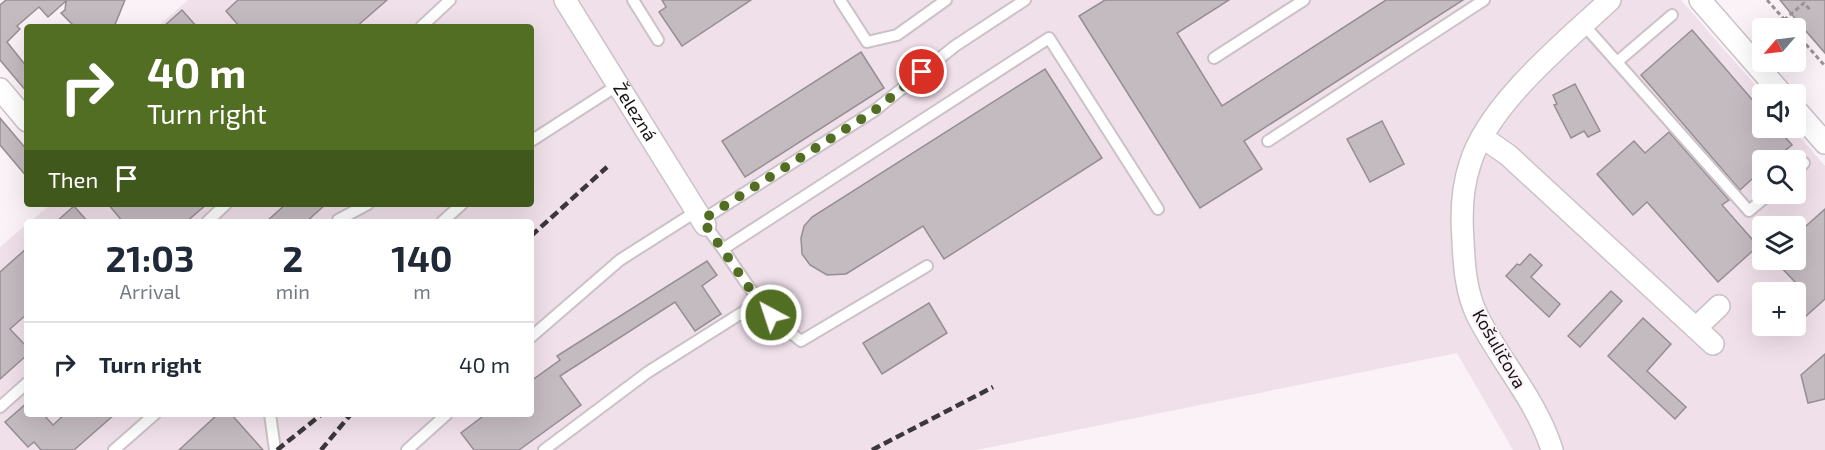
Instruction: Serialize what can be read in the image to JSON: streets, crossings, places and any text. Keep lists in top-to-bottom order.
{
  "streets": {
    "street": ["Železná", "Košuličova"]
  },
  "north": "bottom left",
  "page": {
    "map_buttons": "+",
    "turn": ["40 m", "Turn right"],
    "then": "Then",
    "eta": [
      "21:03",
      "Arrival",
      "2",
      "min",
      "140",
      "m"
    ],
    "list": [
      {
        "name": "Turn right",
        "value": "40 m"
      }
    ]
  }
}
